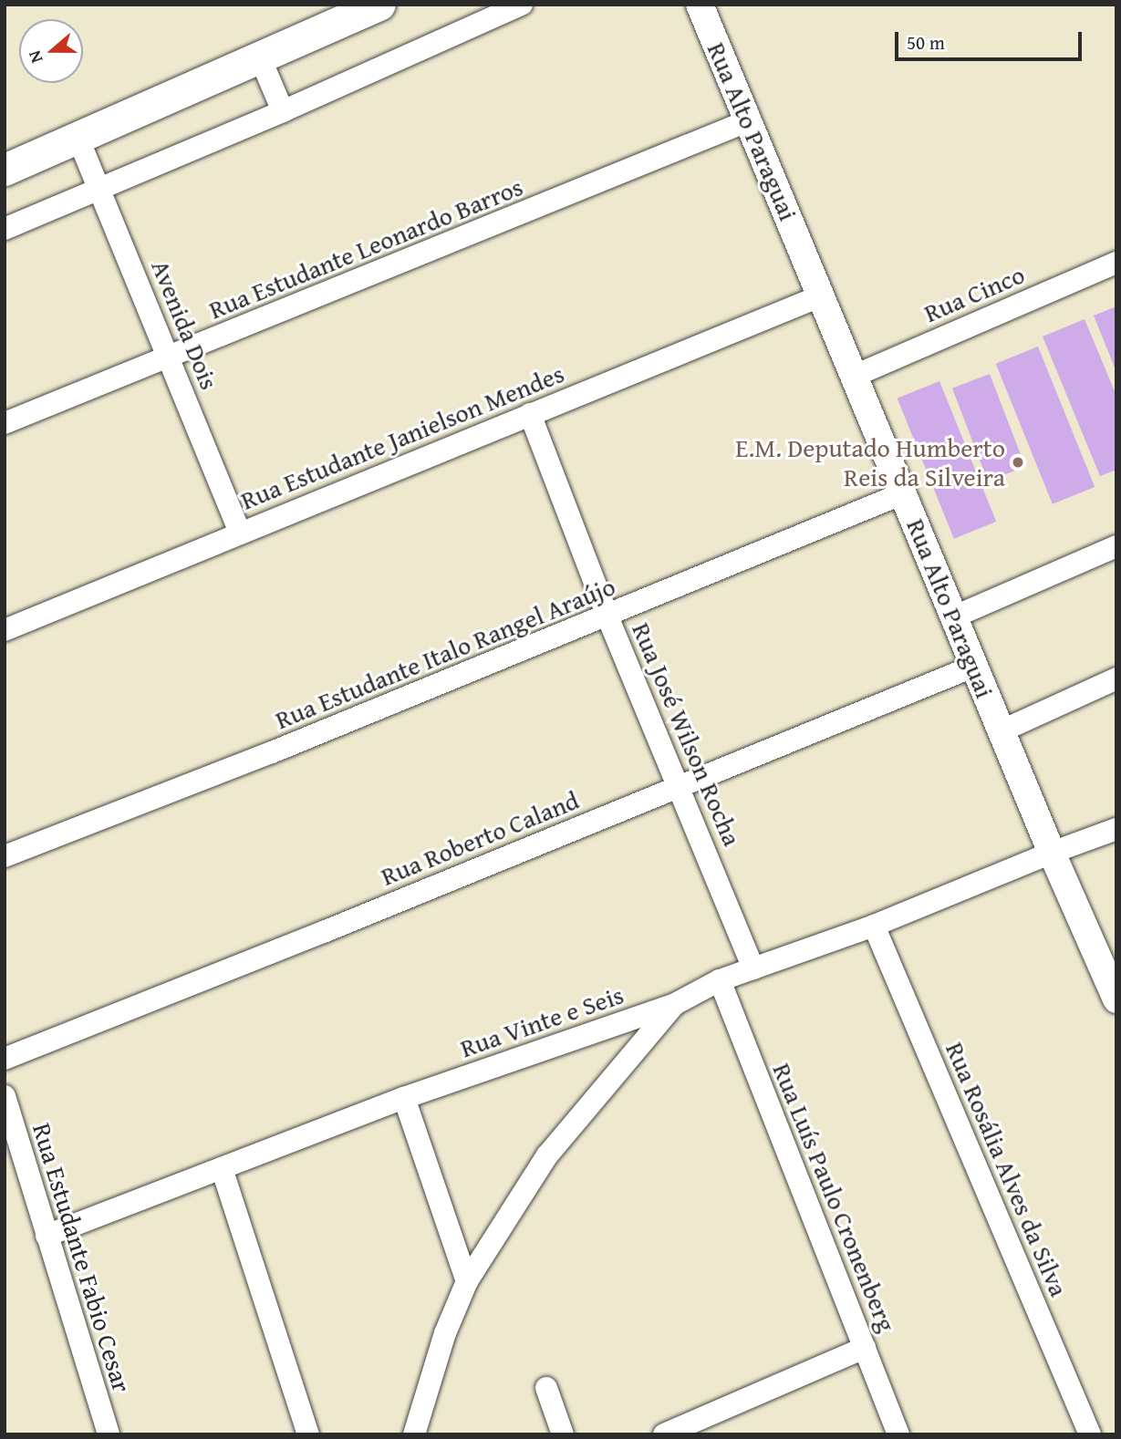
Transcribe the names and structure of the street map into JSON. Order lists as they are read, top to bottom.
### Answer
{
  "streets": {
    "street": [
      "Rua Alto Paraguai",
      "Rua Estudante Leonardo Barros",
      "Rua Cinco",
      "Avenida Dois",
      "Rua Estudante Janielson Mendes",
      "Rua Estudante Italo Rangel Araújo",
      "Rua José Wilson Rocha",
      "Rua Roberto Caland",
      "Rua Vinte e Seis",
      "Rua Rosália Alves da Silva",
      "Rua Luís Paulo Cronenberg",
      "Rua Estudante Fabio Cesar"
    ]
  },
  "crossings": [
    ["Rua Alto Paraguai", "Rua Estudante Leonardo Barros"],
    ["Rua Alto Paraguai", "Rua Cinco"],
    ["Rua Alto Paraguai", "Rua Estudante Janielson Mendes"],
    ["Rua Alto Paraguai", "Rua Estudante Italo Rangel Araújo"],
    ["Rua Alto Paraguai", "Rua Roberto Caland"],
    ["Rua Alto Paraguai", "Rua Vinte e Seis"],
    ["Rua Estudante Leonardo Barros", "Avenida Dois"],
    ["Avenida Dois", "Rua Estudante Janielson Mendes"],
    ["Rua Estudante Janielson Mendes", "Rua José Wilson Rocha"],
    ["Rua Estudante Italo Rangel Araújo", "Rua José Wilson Rocha"],
    ["Rua José Wilson Rocha", "Rua Roberto Caland"],
    ["Rua José Wilson Rocha", "Rua Vinte e Seis"],
    ["Rua Vinte e Seis", "Rua Rosália Alves da Silva"],
    ["Rua Vinte e Seis", "Rua Luís Paulo Cronenberg"],
    ["Rua Vinte e Seis", "Rua Estudante Fabio Cesar"]
  ],
  "places": ["E.M. Deputado Humberto Reis da Silveira"],
  "scale_bar": "50 m",
  "north": "left"
}
